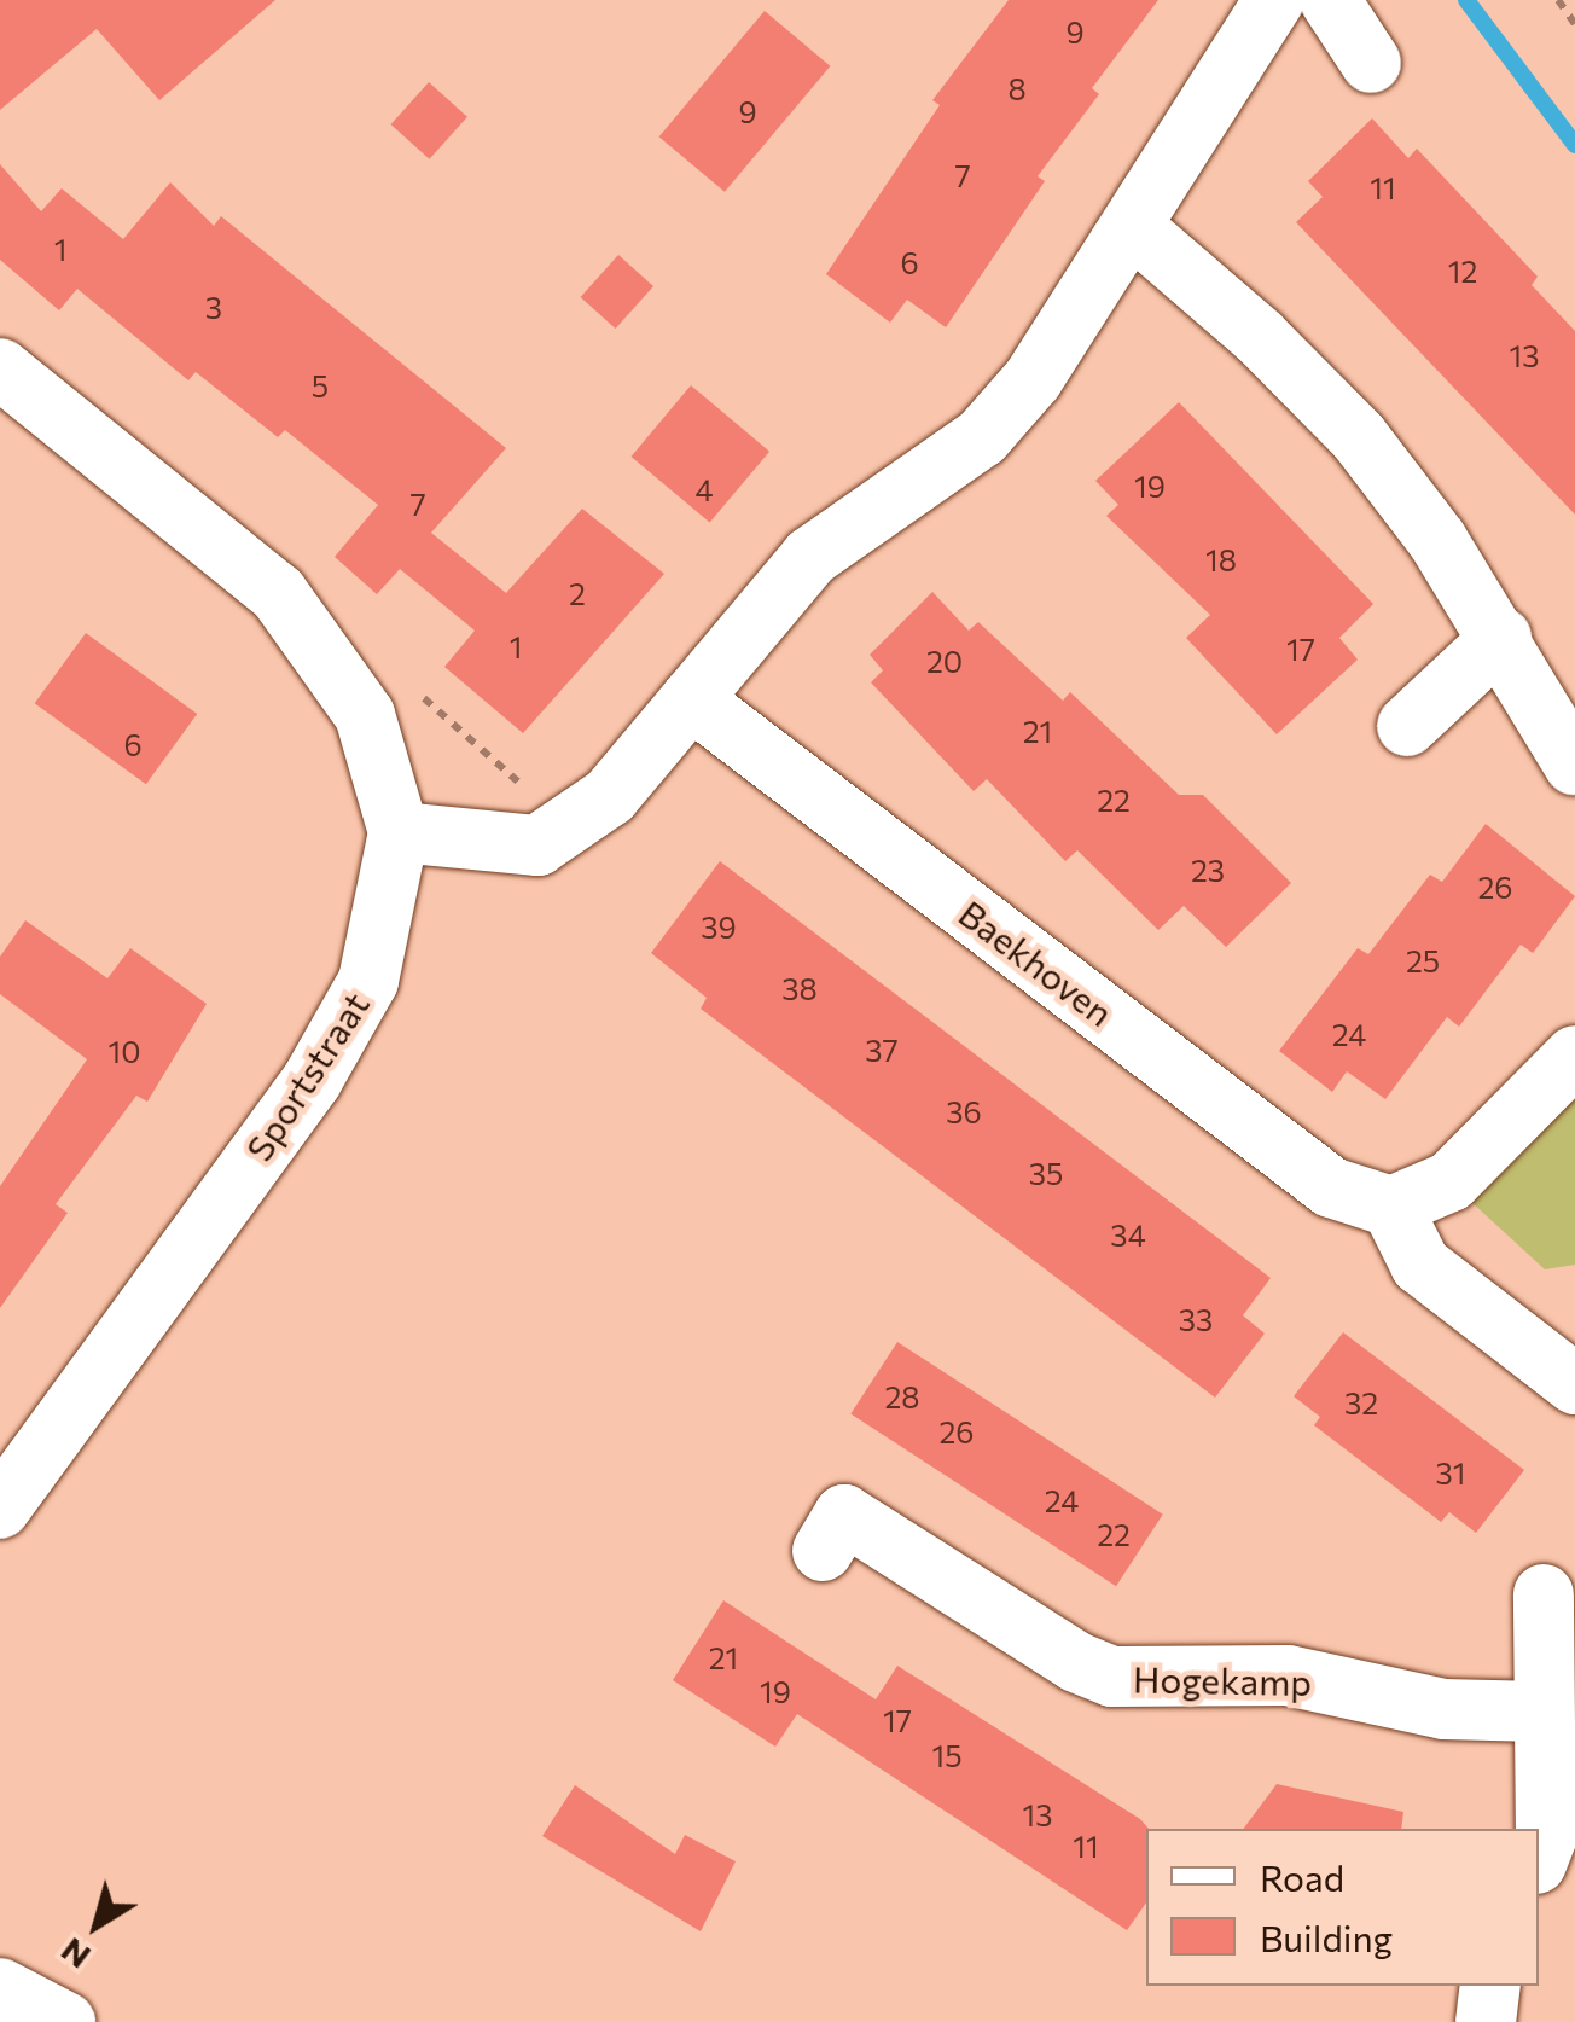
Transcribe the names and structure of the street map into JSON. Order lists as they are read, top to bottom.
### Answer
{
  "streets": {
    "street": ["Baekhoven", "Sportstraat", "Hogekamp"]
  },
  "house_numbers": [
    "9",
    "8",
    "9",
    "7",
    "11",
    "1",
    "6",
    "12",
    "3",
    "13",
    "5",
    "19",
    "4",
    "7",
    "18",
    "2",
    "1",
    "17",
    "20",
    "21",
    "6",
    "22",
    "23",
    "26",
    "39",
    "25",
    "38",
    "24",
    "37",
    "10",
    "36",
    "35",
    "34",
    "33",
    "28",
    "32",
    "26",
    "31",
    "24",
    "22",
    "21",
    "19",
    "17",
    "15",
    "13",
    "11"
  ],
  "legend": ["Road", "Building"],
  "north": "bottom left"
}
